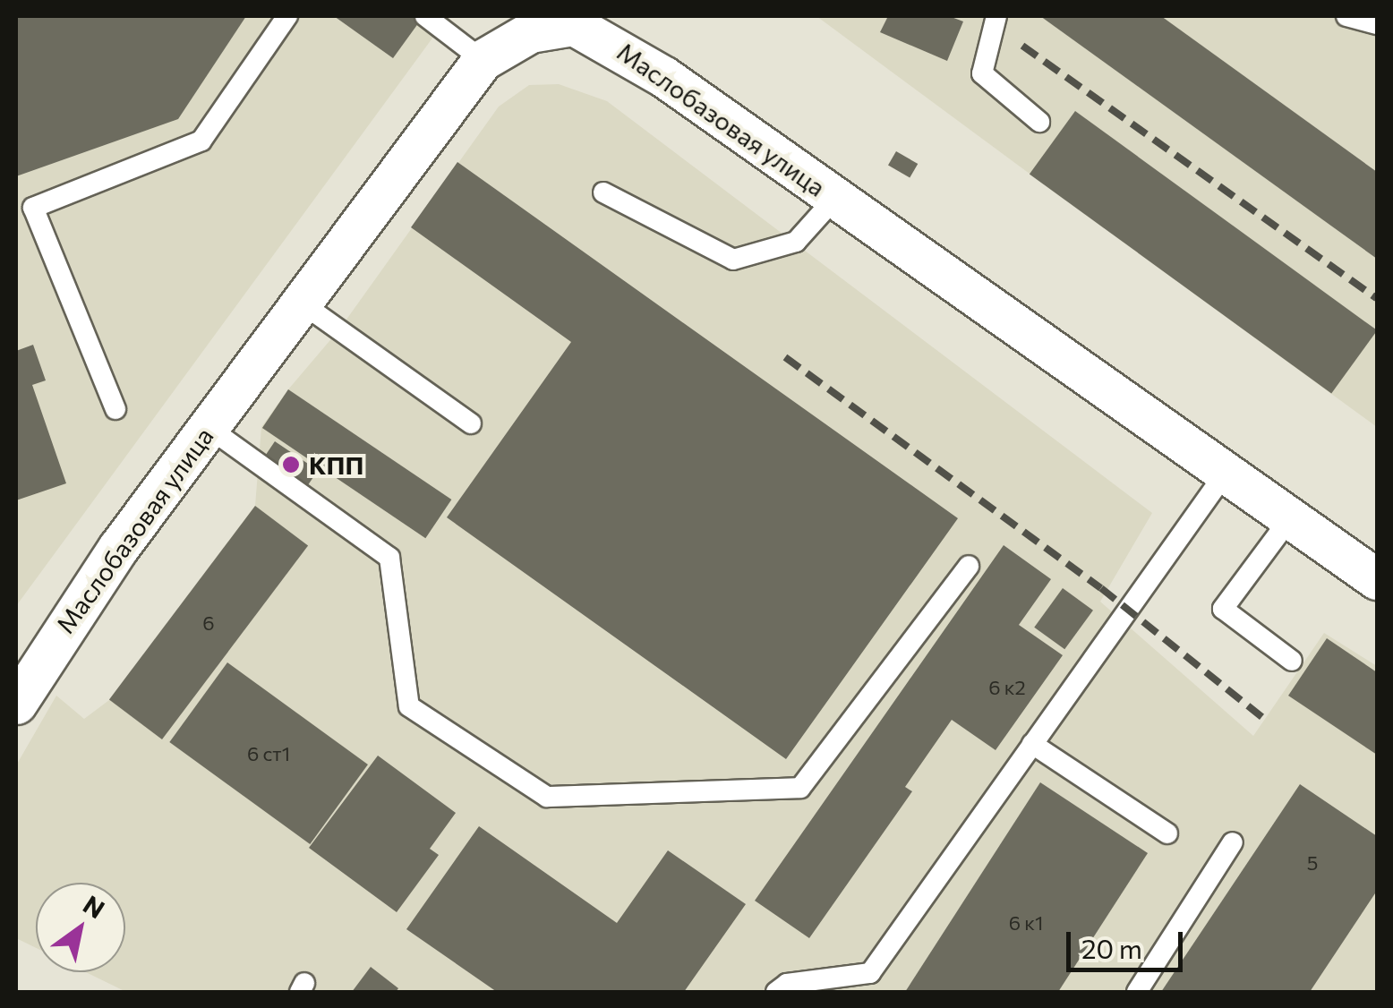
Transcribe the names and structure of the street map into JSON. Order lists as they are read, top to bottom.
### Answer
{
  "streets": {
    "street": ["Маслобазовая улица"]
  },
  "places": ["КПП"],
  "house_numbers": [
    "6",
    "6 к2",
    "6 ст1",
    "5",
    "6 к1"
  ],
  "scale_bar": "20 m",
  "north": "top right"
}
